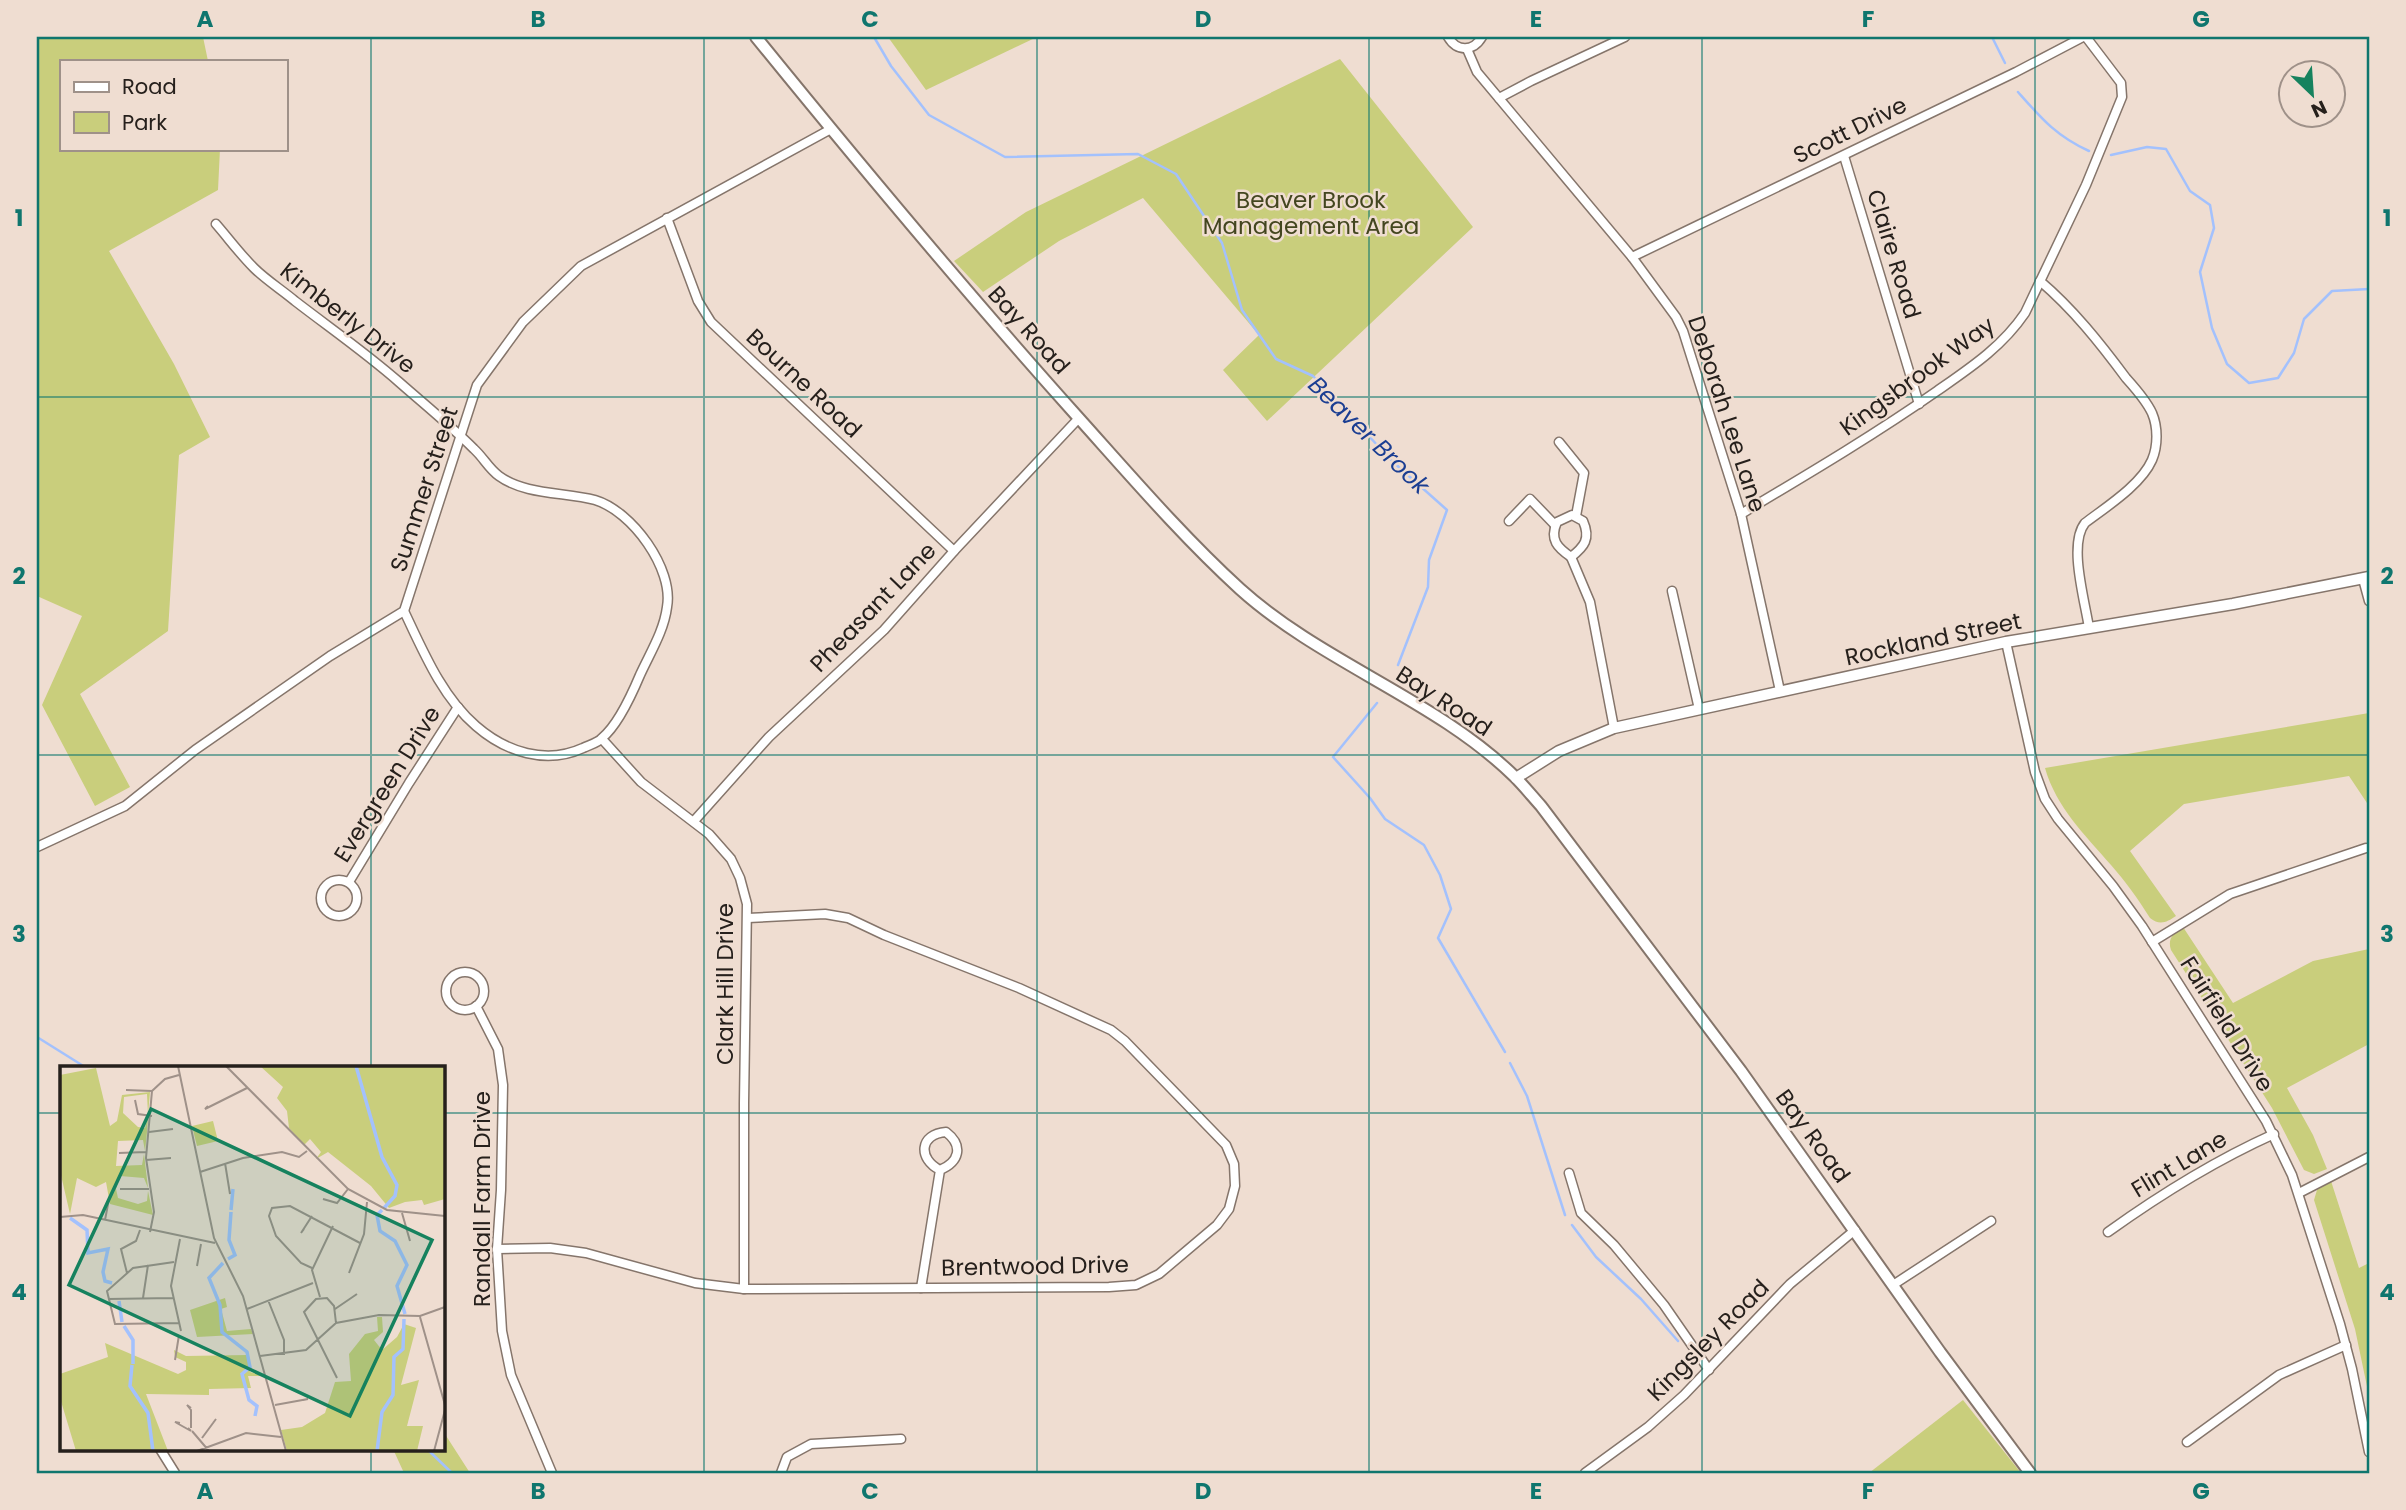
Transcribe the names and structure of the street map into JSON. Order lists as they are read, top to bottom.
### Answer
{
  "streets": {
    "main road": ["Bay Road"],
    "street": [
      "Scott Drive",
      "Claire Road",
      "Kimberly Drive",
      "Kingsbrook Way",
      "Bourne Road",
      "Deborah Lee Lane",
      "Summer Street",
      "Pheasant Lane",
      "Rockland Street",
      "Evergreen Drive",
      "Clark Hill Drive",
      "Fairfield Drive",
      "Flint Lane",
      "Randall Farm Drive",
      "Brentwood Drive",
      "Kingsley Road"
    ]
  },
  "crossings": [
    ["Scott Drive", "Claire Road"],
    ["Scott Drive", "Kingsbrook Way"],
    ["Scott Drive", "Deborah Lee Lane"],
    ["Claire Road", "Kingsbrook Way"],
    ["Kimberly Drive", "Summer Street"],
    ["Kimberly Drive", "Clark Hill Drive"],
    ["Bay Road", "Summer Street"],
    ["Bay Road", "Pheasant Lane"],
    ["Bay Road", "Rockland Street"],
    ["Bay Road", "Kingsley Road"],
    ["Kingsbrook Way", "Deborah Lee Lane"],
    ["Bourne Road", "Summer Street"],
    ["Bourne Road", "Pheasant Lane"],
    ["Deborah Lee Lane", "Rockland Street"],
    ["Pheasant Lane", "Clark Hill Drive"],
    ["Rockland Street", "Fairfield Drive"],
    ["Clark Hill Drive", "Brentwood Drive"],
    ["Fairfield Drive", "Flint Lane"],
    ["Randall Farm Drive", "Brentwood Drive"]
  ],
  "water": ["Beaver Brook"],
  "parks": ["Beaver Brook Management Area"],
  "legend": ["Road", "Park"],
  "north": "bottom right",
  "grid": {
    "columns": [
      "A",
      "B",
      "C",
      "D",
      "E",
      "F",
      "G"
    ],
    "rows": [
      "1",
      "2",
      "3",
      "4"
    ]
  }
}
